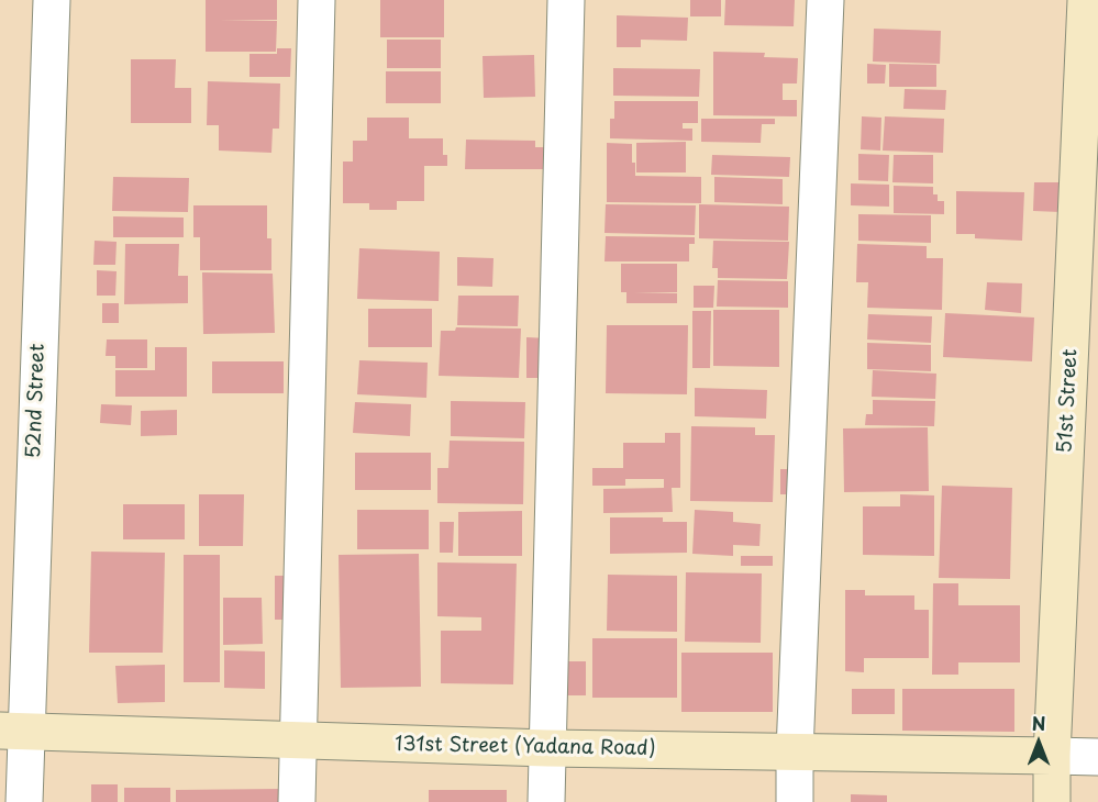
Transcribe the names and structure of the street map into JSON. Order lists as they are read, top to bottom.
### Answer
{
  "streets": {
    "street": ["52nd Street", "51st Street", "131st Street (Yadana Road)"]
  },
  "crossings": [
    ["52nd Street", "131st Street (Yadana Road)"],
    ["51st Street", "131st Street (Yadana Road)"]
  ],
  "north": "top"
}
